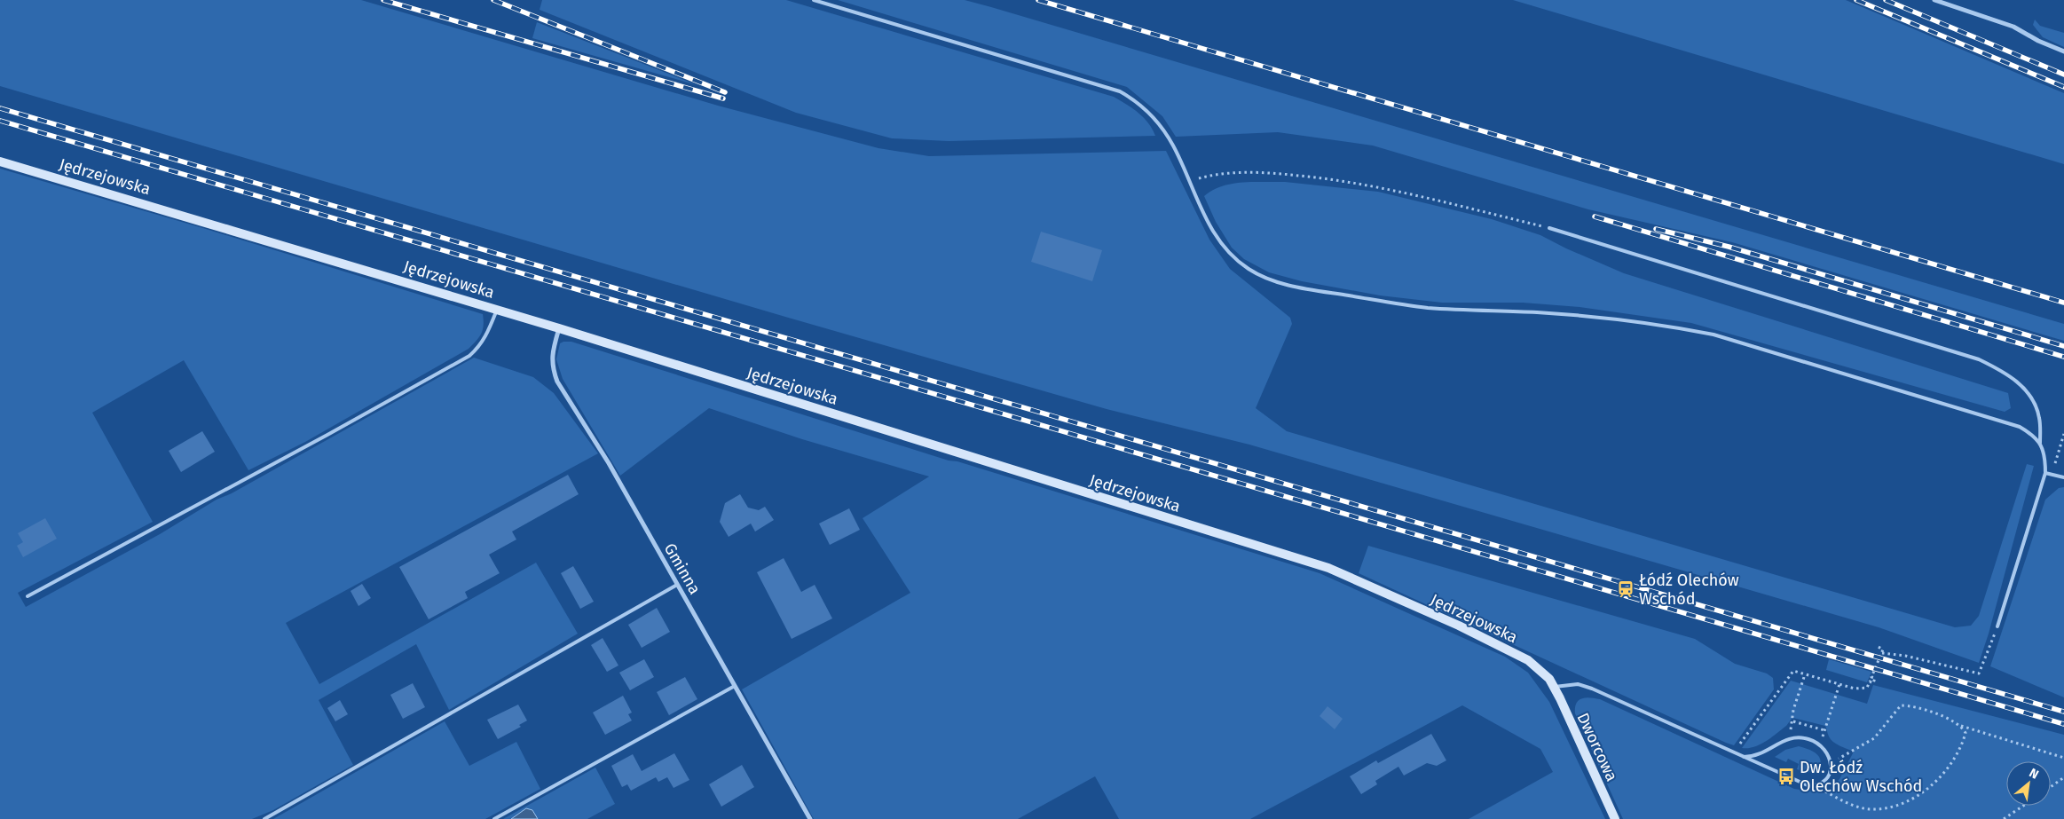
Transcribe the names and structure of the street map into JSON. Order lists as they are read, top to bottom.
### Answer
{
  "streets": {
    "street": ["Jędrzejowska", "Gminna", "Dworcowa"]
  },
  "crossings": [
    ["Jędrzejowska", "Gminna"],
    ["Jędrzejowska", "Dworcowa"]
  ],
  "places": {
    "station": ["Łódź Olechów Wschód"],
    "bus stop": ["Dw. Łódź Olechów Wschód"]
  },
  "north": "top right"
}
